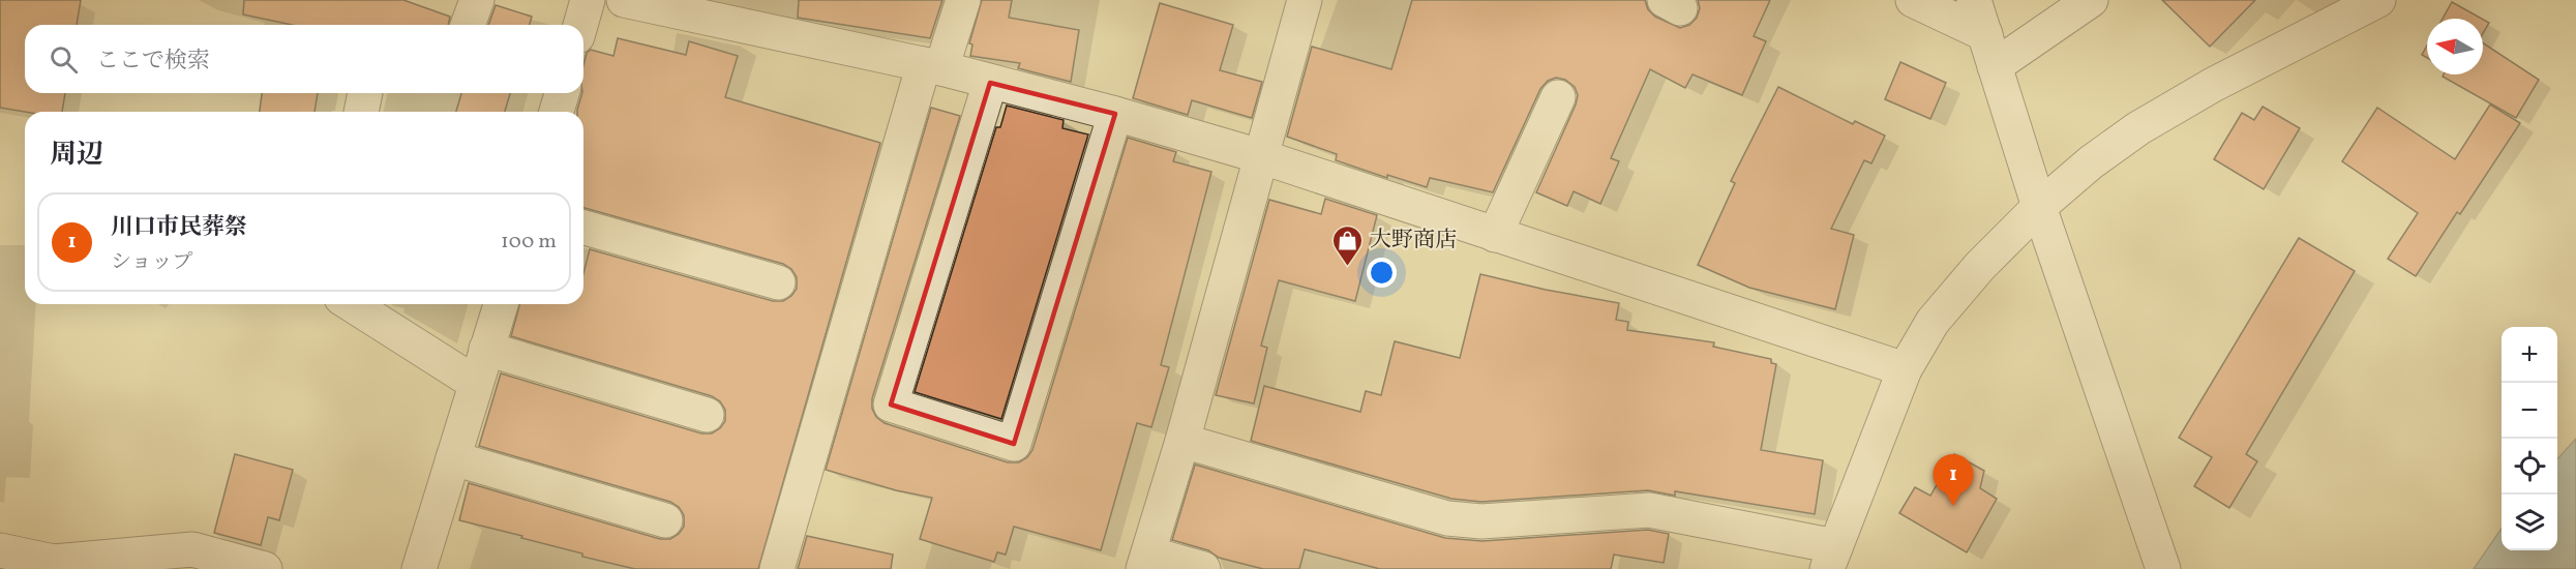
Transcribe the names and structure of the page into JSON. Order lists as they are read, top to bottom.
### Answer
{
  "places": {
    "shop": ["大野商店"]
  },
  "north": "left",
  "page": {
    "search": "ここで検索",
    "heading": "周辺",
    "list": [
      {
        "mark": "1",
        "name": "川口市民葬祭",
        "note": "ショップ",
        "value": "100 m"
      }
    ],
    "map_buttons": ["+", "−"],
    "pins": "1"
  }
}
